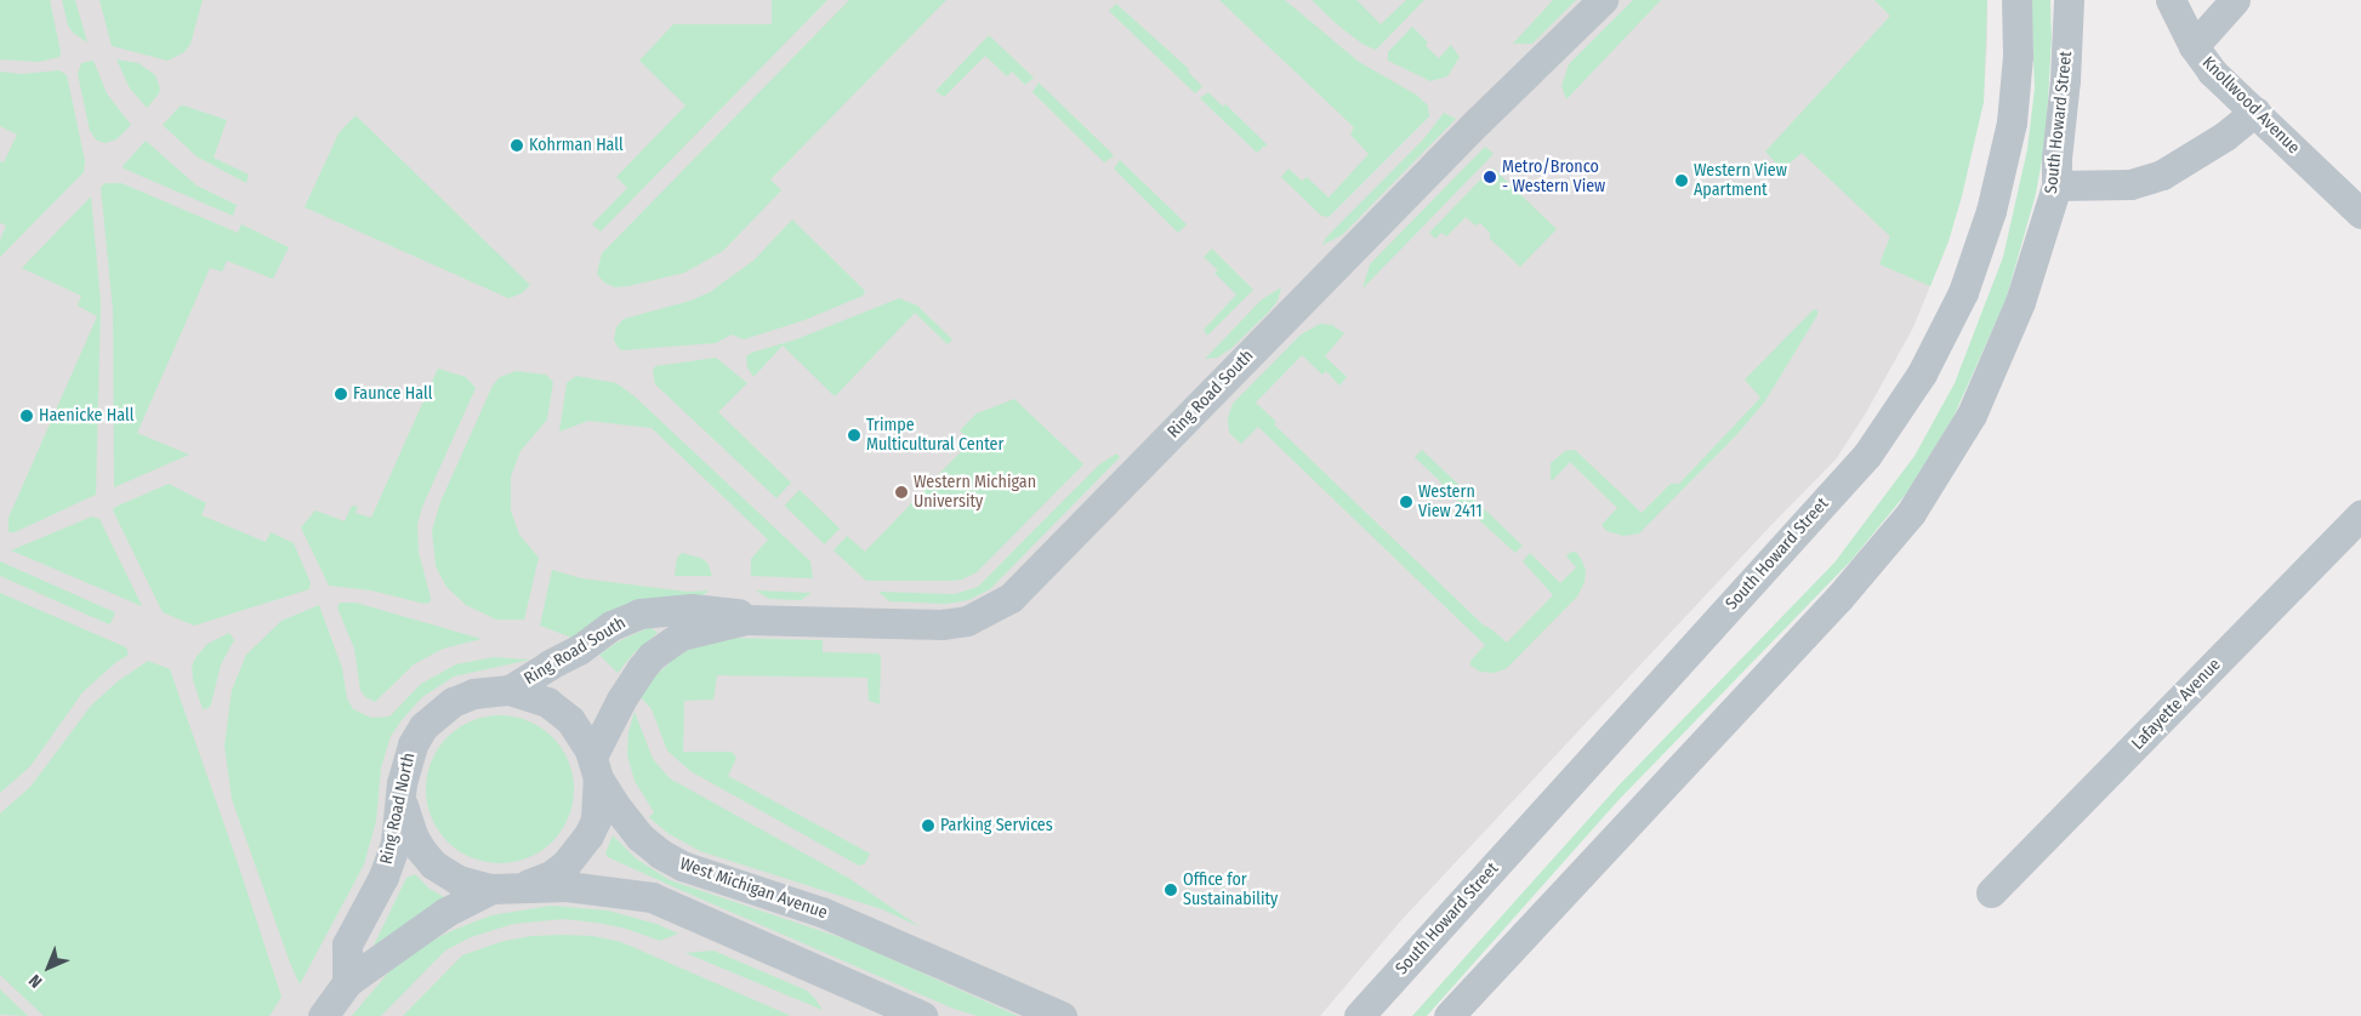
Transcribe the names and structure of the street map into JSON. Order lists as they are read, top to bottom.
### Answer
{
  "streets": {
    "street": [
      "Knollwood Avenue",
      "South Howard Street",
      "Ring Road South",
      "Lafayette Avenue",
      "Ring Road North",
      "West Michigan Avenue"
    ]
  },
  "crossings": [
    ["Ring Road South", "Ring Road North"],
    ["Ring Road South", "West Michigan Avenue"],
    ["Ring Road North", "West Michigan Avenue"]
  ],
  "places": [
    "Kohrman Hall",
    "Metro/Bronco - Western View",
    "Western View Apartment",
    "Faunce Hall",
    "Haenicke Hall",
    "Trimpe Multicultural Center",
    "Western Michigan University",
    "Western View 2411",
    "Parking Services",
    "Office for Sustainability"
  ],
  "north": "bottom left"
}
